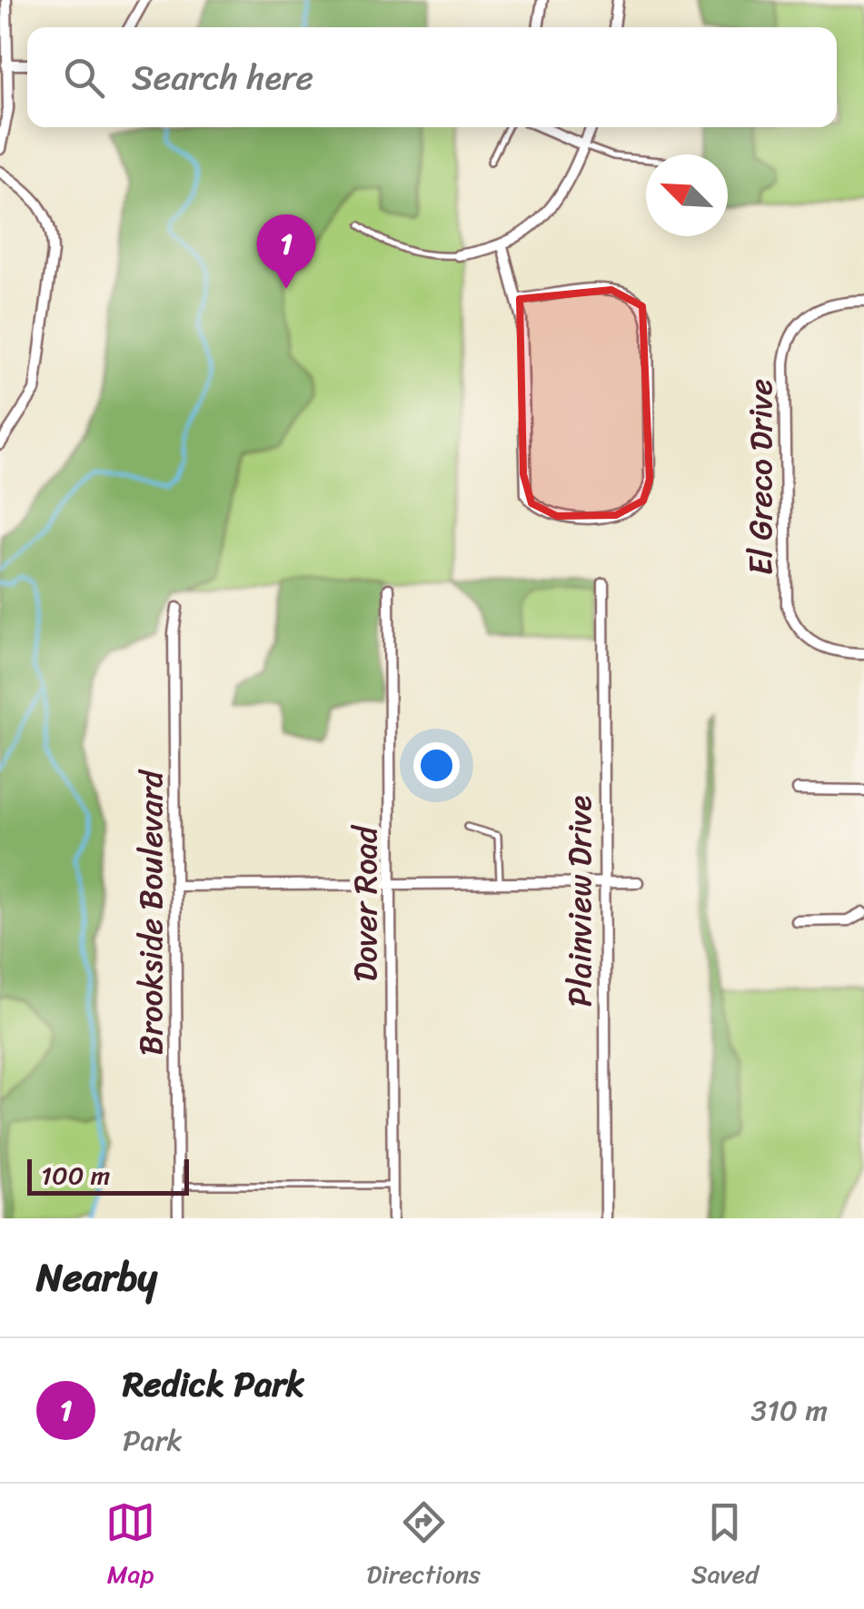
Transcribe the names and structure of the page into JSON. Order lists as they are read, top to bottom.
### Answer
{
  "streets": {
    "street": [
      "El Greco Drive",
      "Plainview Drive",
      "Dover Road",
      "Brookside Boulevard"
    ]
  },
  "scale_bar": "100 m",
  "north": "top left",
  "page": {
    "search": "Search here",
    "pins": "1",
    "scale": "100 m",
    "heading": "Nearby",
    "list": [
      {
        "mark": "1",
        "name": "Redick Park",
        "note": "Park",
        "value": "310 m"
      }
    ],
    "nav": ["Map", "Directions", "Saved"]
  }
}
